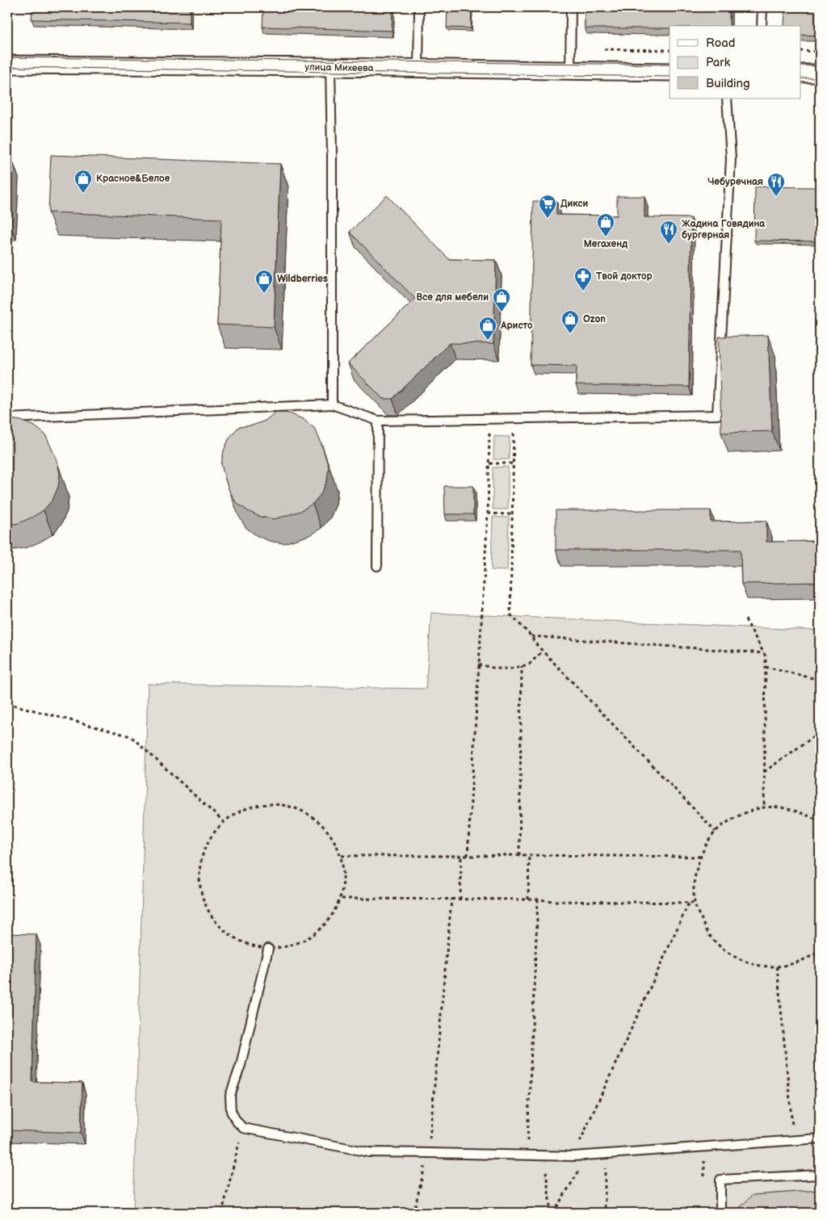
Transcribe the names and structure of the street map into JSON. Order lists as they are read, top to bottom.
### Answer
{
  "streets": {
    "street": ["улица Михеева"]
  },
  "places": {
    "shop": [
      "Красное&Белое",
      "Мегахенд",
      "Wildberries",
      "Все для мебели",
      "Ozon",
      "Аристо"
    ],
    "restaurant": ["Чебуречная", "Жадина Говядина бургерная"],
    "supermarket": ["Дикси"],
    "pharmacy": ["Твой доктор"]
  },
  "legend": ["Road", "Park", "Building"]
}
